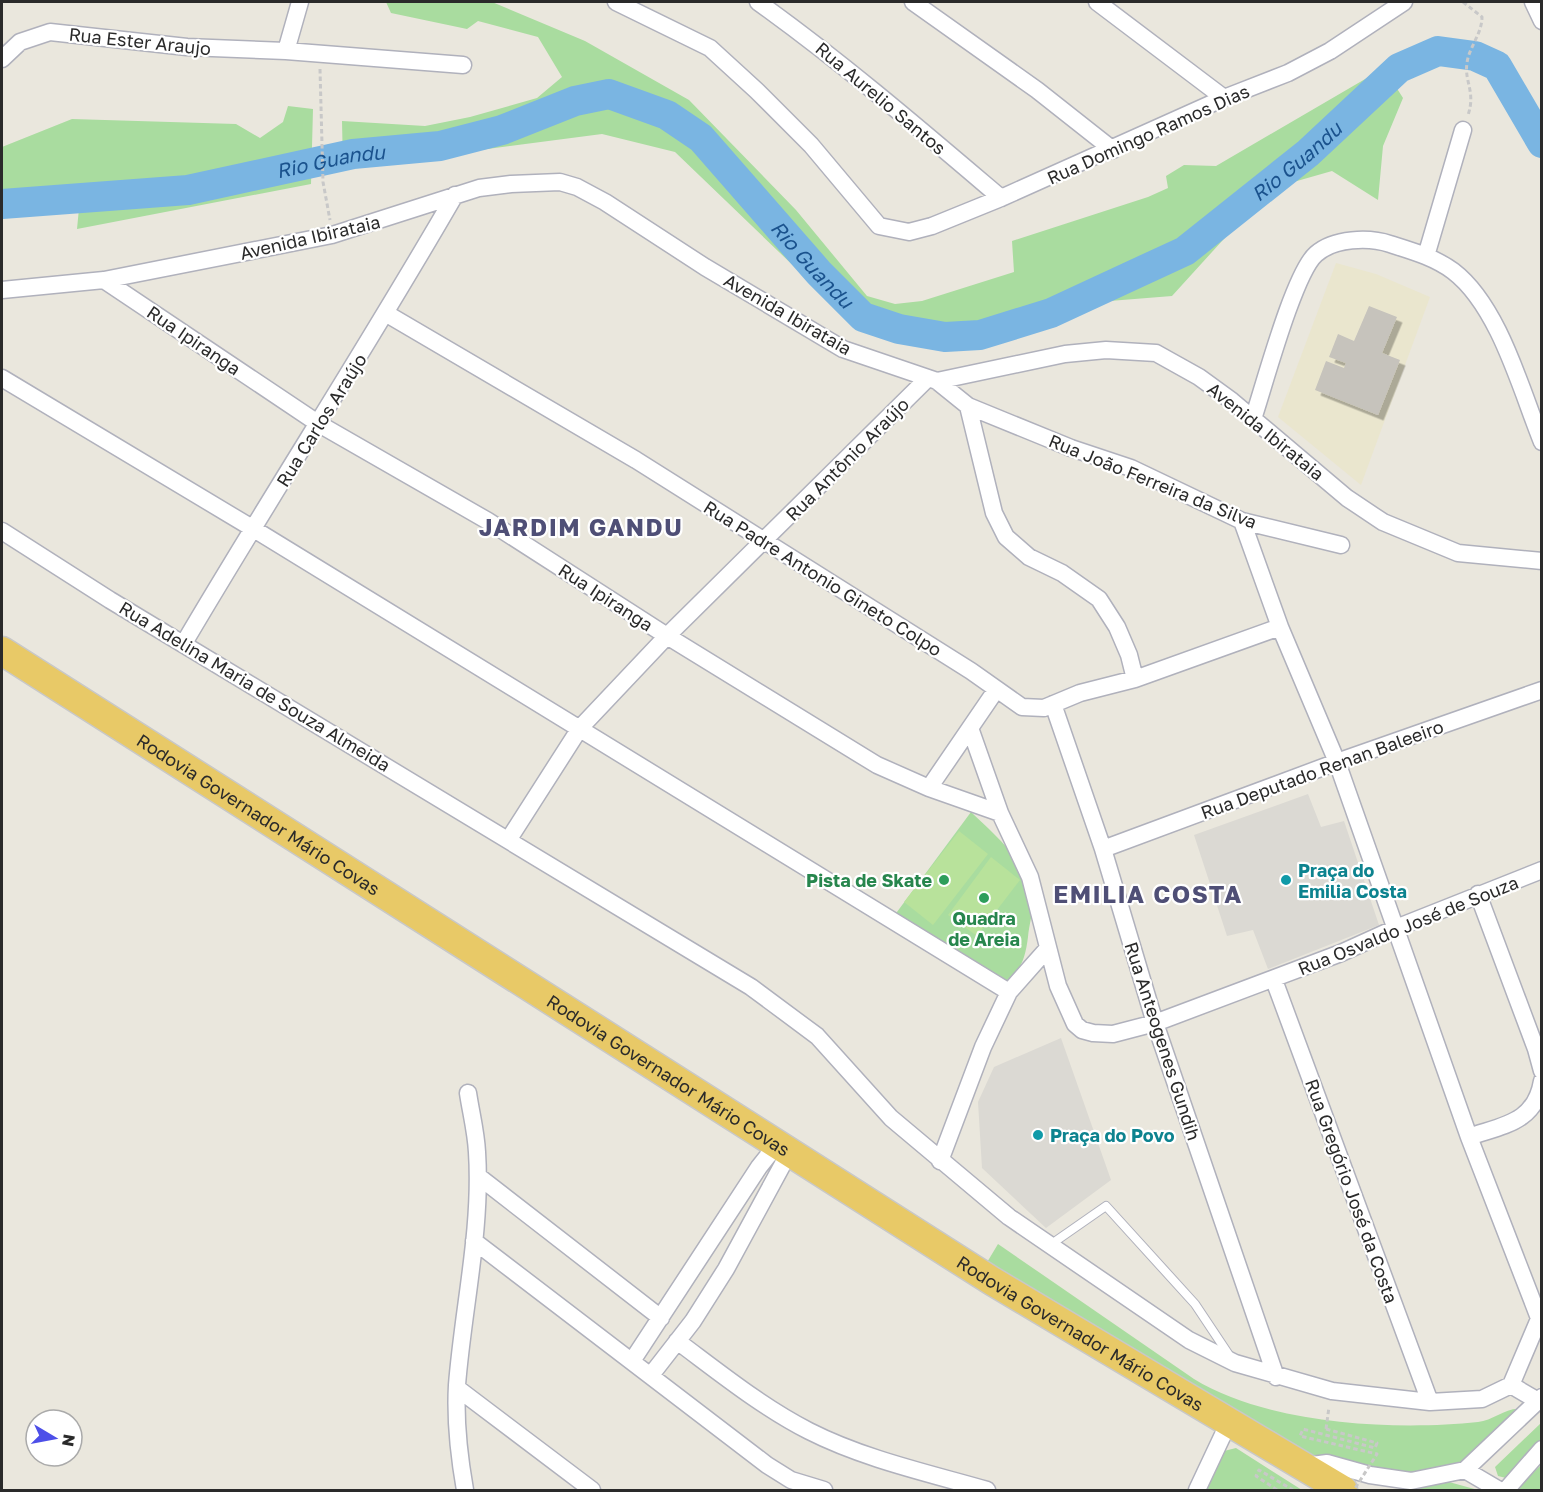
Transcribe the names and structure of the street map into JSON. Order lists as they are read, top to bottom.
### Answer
{
  "streets": {
    "highway": ["Rodovia Governador Mário Covas"],
    "street": [
      "Rua Ester Araujo",
      "Rua Aurelio Santos",
      "Rua Domingo Ramos Dias",
      "Avenida Ibirataia",
      "Rua Ipiranga",
      "Rua Carlos Araújo",
      "Rua Antônio Araújo",
      "Rua João Ferreira da Silva",
      "Rua Padre Antonio Gineto Colpo",
      "Rua Adelina Maria de Souza Almeida",
      "Rua Deputado Renan Baleeiro",
      "Rua Osvaldo José de Souza",
      "Rua Anteogenes Gundih",
      "Rua Gregório José da Costa"
    ]
  },
  "crossings": [
    ["Rua Aurelio Santos", "Rua Domingo Ramos Dias"],
    ["Avenida Ibirataia", "Rua Ipiranga"],
    ["Avenida Ibirataia", "Rua Carlos Araújo"],
    ["Avenida Ibirataia", "Rua Antônio Araújo"],
    ["Avenida Ibirataia", "Rua João Ferreira da Silva"],
    ["Rua Ipiranga", "Rua Carlos Araújo"],
    ["Rua Ipiranga", "Rua Antônio Araújo"],
    ["Rua Carlos Araújo", "Rua Padre Antonio Gineto Colpo"],
    ["Rua Carlos Araújo", "Rua Adelina Maria de Souza Almeida"],
    ["Rua Antônio Araújo", "Rua João Ferreira da Silva"],
    ["Rua Antônio Araújo", "Rua Padre Antonio Gineto Colpo"],
    ["Rua Antônio Araújo", "Rua Adelina Maria de Souza Almeida"],
    ["Rua Padre Antonio Gineto Colpo", "Rua Anteogenes Gundih"],
    ["Rua Adelina Maria de Souza Almeida", "Rua Anteogenes Gundih"],
    ["Rua Adelina Maria de Souza Almeida", "Rua Gregório José da Costa"],
    ["Rua Deputado Renan Baleeiro", "Rua Anteogenes Gundih"],
    ["Rua Osvaldo José de Souza", "Rua Anteogenes Gundih"],
    ["Rua Osvaldo José de Souza", "Rua Gregório José da Costa"]
  ],
  "districts": ["JARDIM GANDU", "EMILIA COSTA"],
  "water": ["Rio Guandu"],
  "places": [
    "Pista de Skate",
    "Praça do Emilia Costa",
    "Quadra de Areia",
    "Praça do Povo"
  ],
  "north": "right"
}
